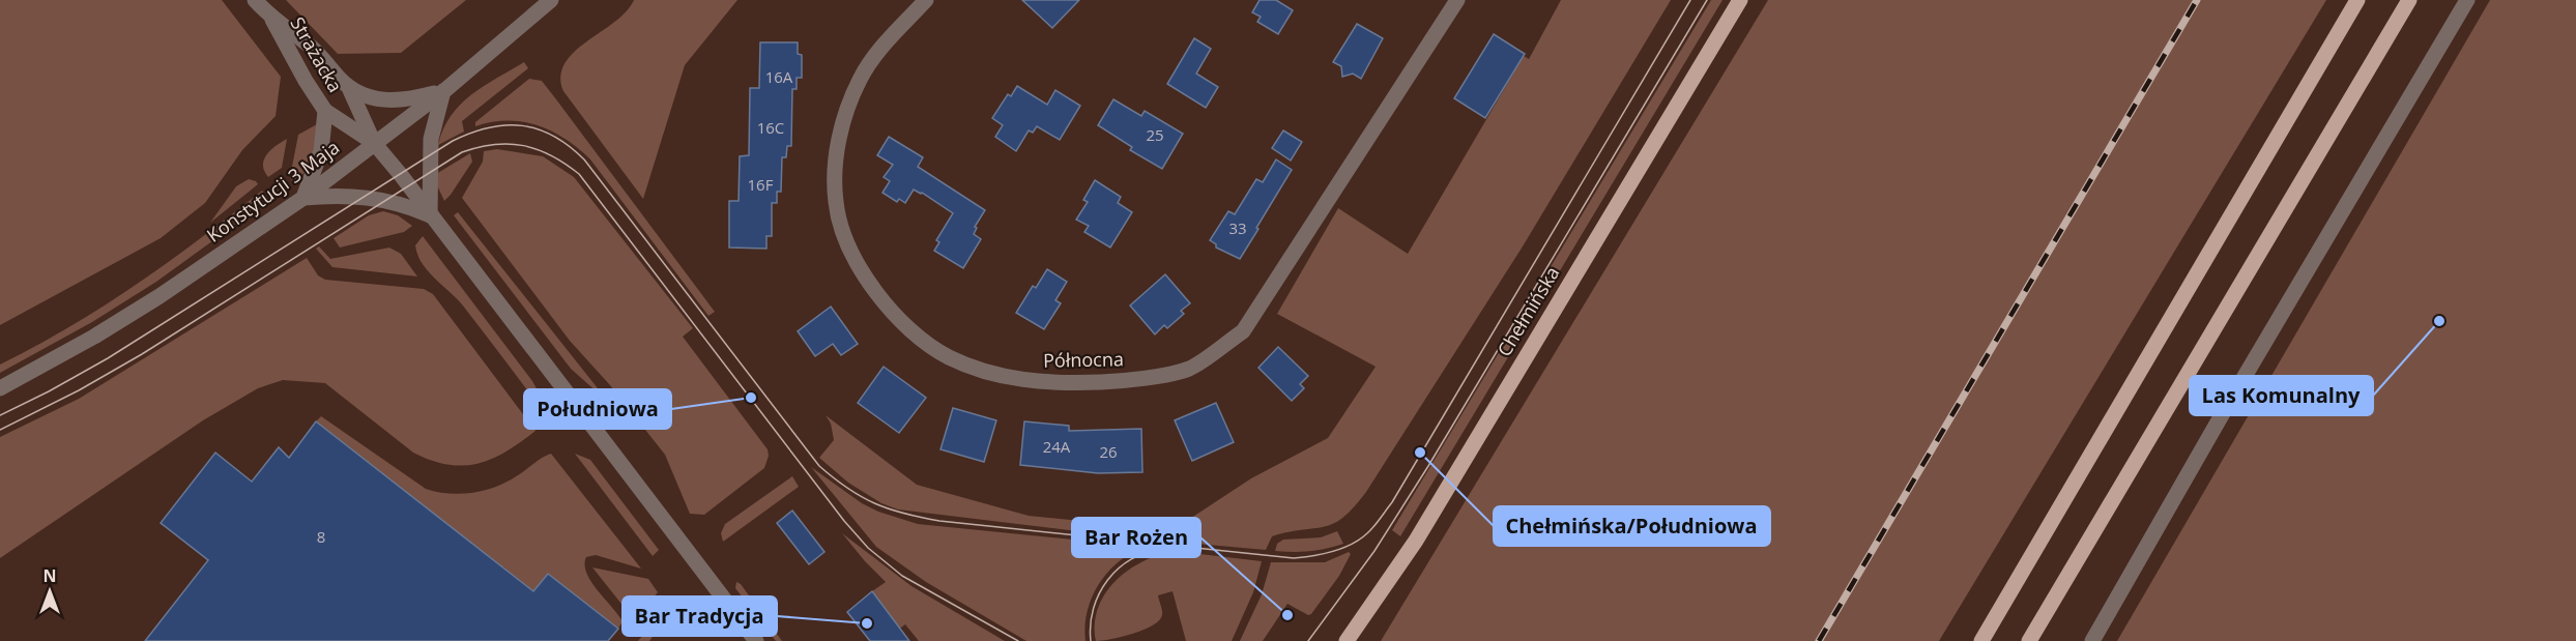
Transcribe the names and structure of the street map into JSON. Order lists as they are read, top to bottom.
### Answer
{
  "streets": {
    "main road": ["Chełmińska"],
    "street": ["Strażacka", "Konstytucji 3 Maja", "Północna"]
  },
  "crossings": [
    ["Strażacka", "Konstytucji 3 Maja"]
  ],
  "places": [
    "Las Komunalny",
    "Południowa",
    "Chełmińska/Południowa",
    "Bar Rożen",
    "Bar Tradycja"
  ],
  "house_numbers": [
    "16A",
    "16C",
    "25",
    "16F",
    "33",
    "24A",
    "26",
    "8"
  ],
  "north": "top"
}
